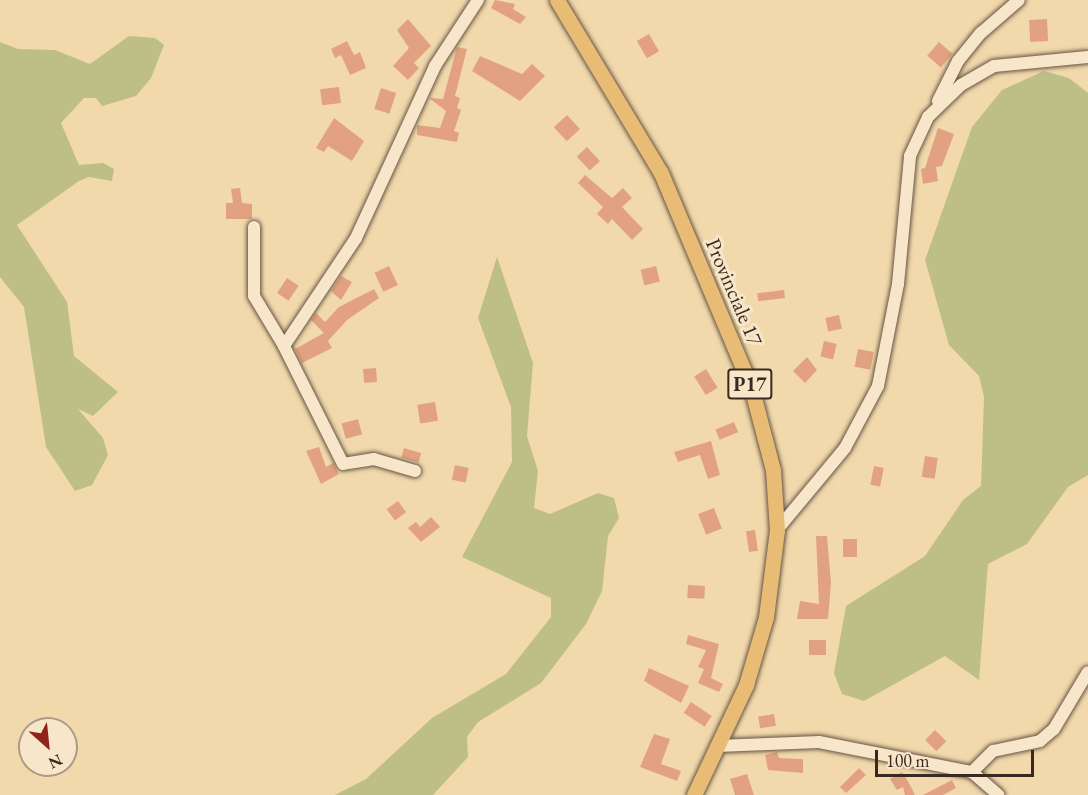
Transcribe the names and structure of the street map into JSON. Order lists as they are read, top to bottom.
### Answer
{
  "streets": {
    "main road": ["Provinciale 17", "P17"]
  },
  "scale_bar": "100 m",
  "north": "bottom right"
}
